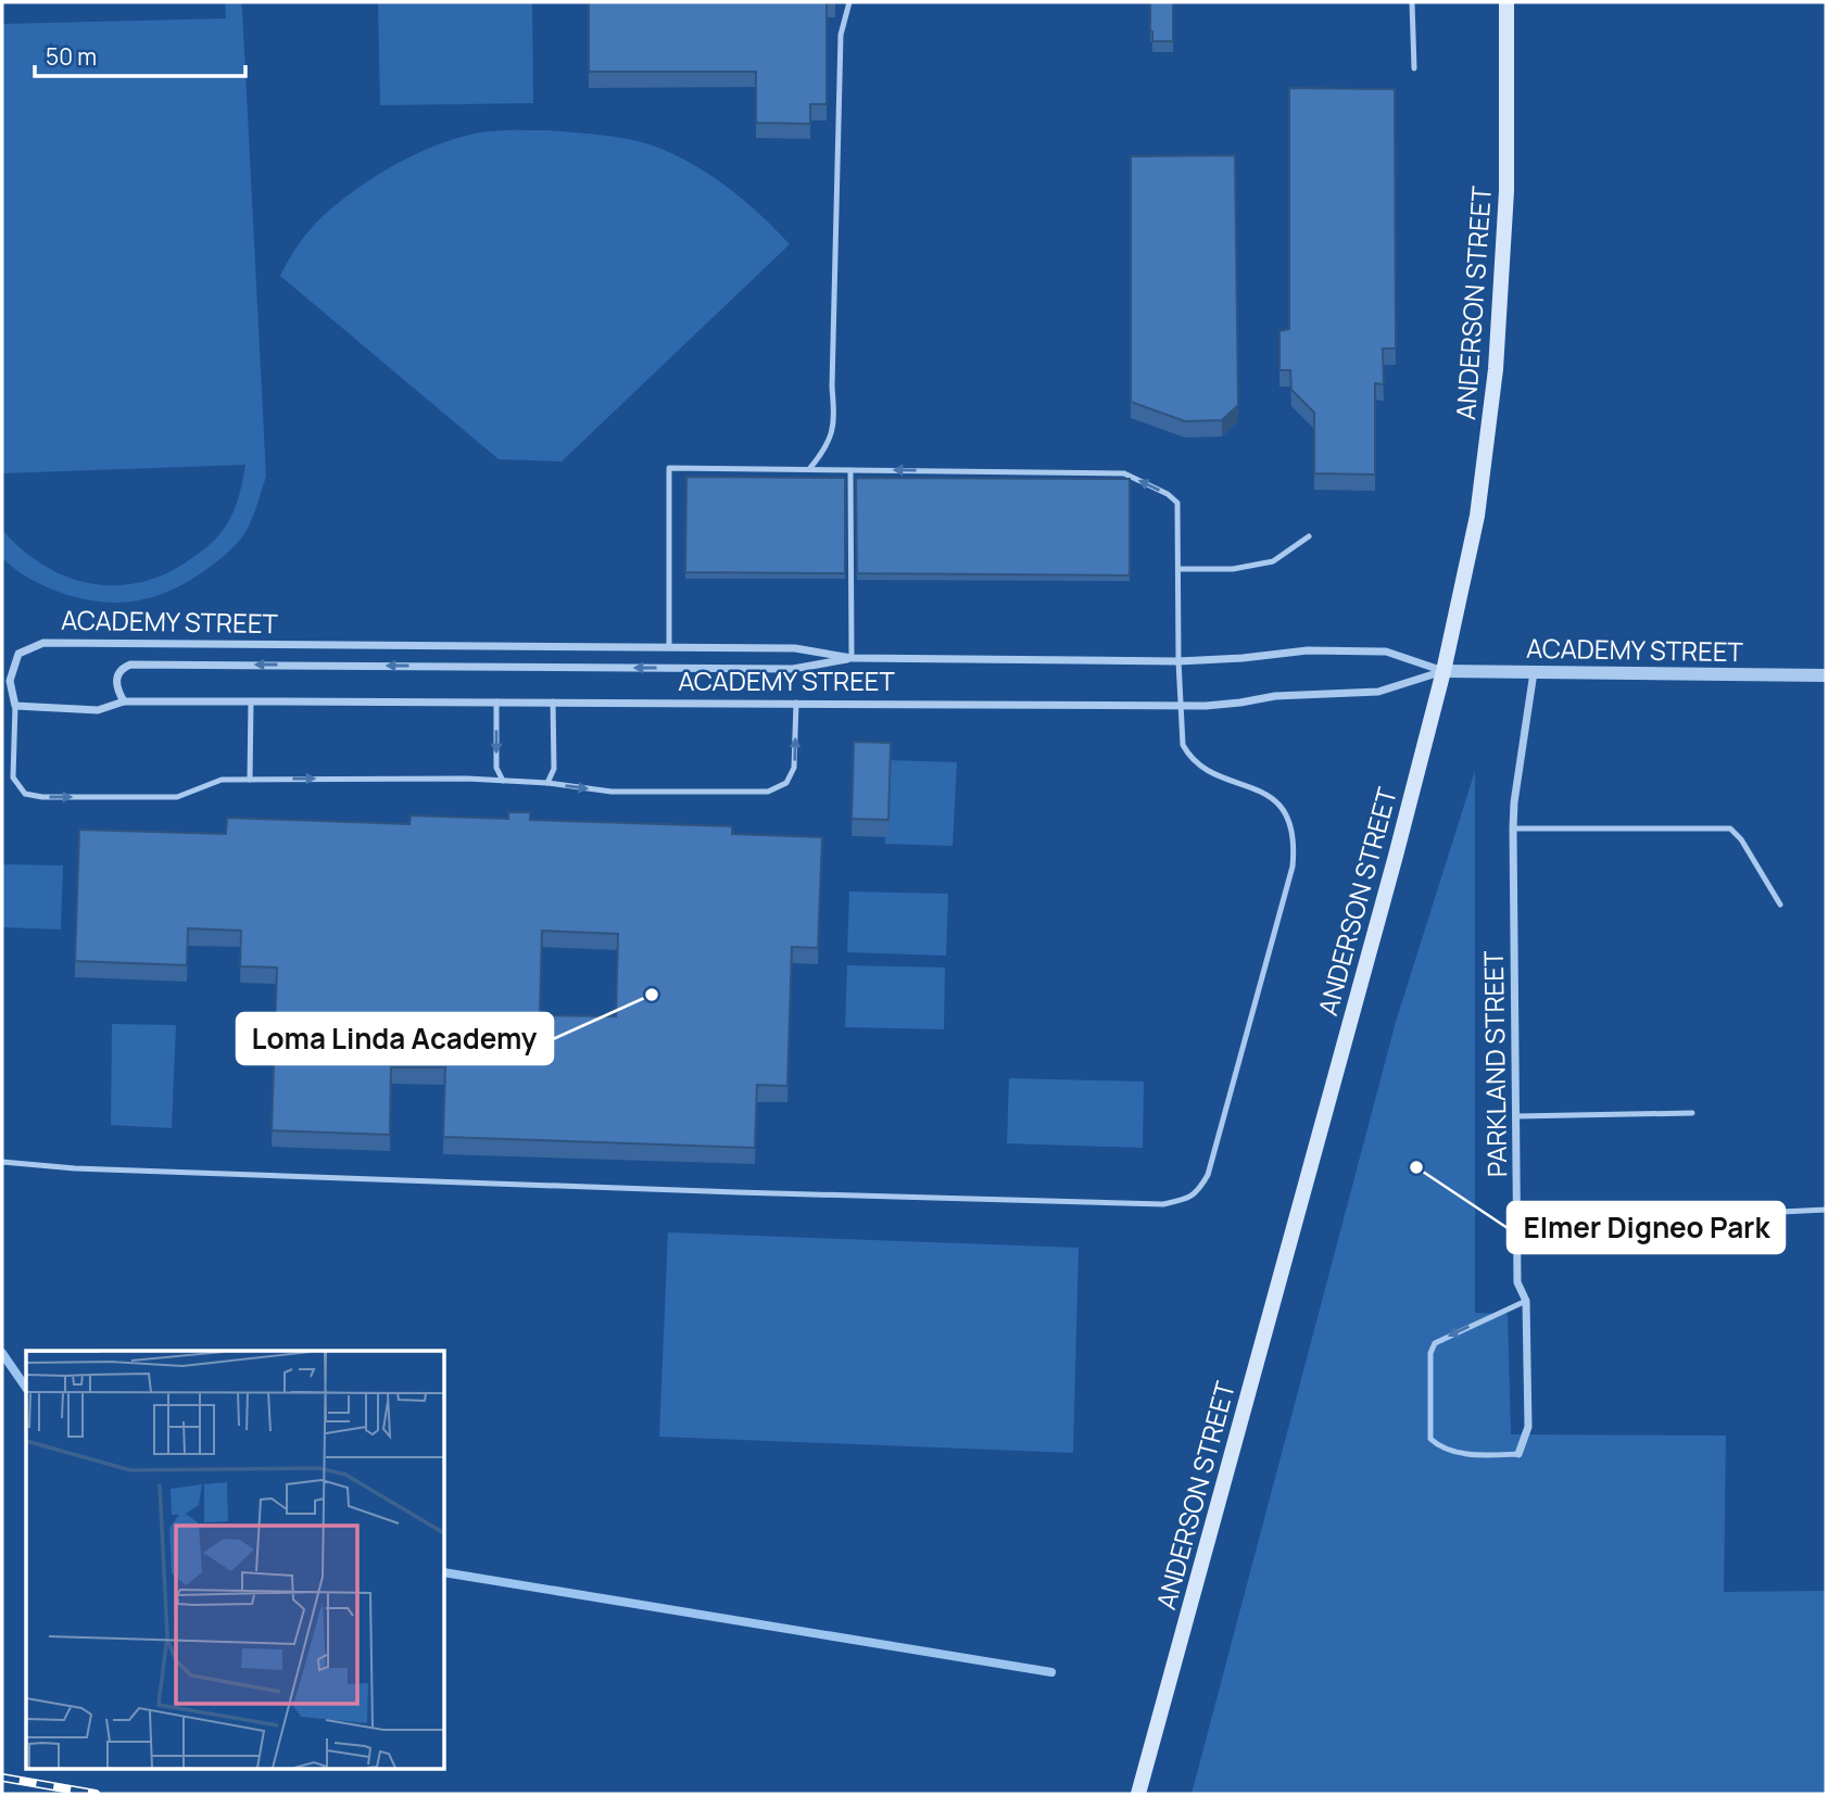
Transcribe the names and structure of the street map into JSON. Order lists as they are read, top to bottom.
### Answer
{
  "streets": {
    "main road": ["ANDERSON STREET"],
    "street": ["ACADEMY STREET", "PARKLAND STREET"]
  },
  "crossings": [
    ["ANDERSON STREET", "ACADEMY STREET"],
    ["ACADEMY STREET", "PARKLAND STREET"]
  ],
  "places": ["Loma Linda Academy", "Elmer Digneo Park"],
  "scale_bar": "50 m"
}
